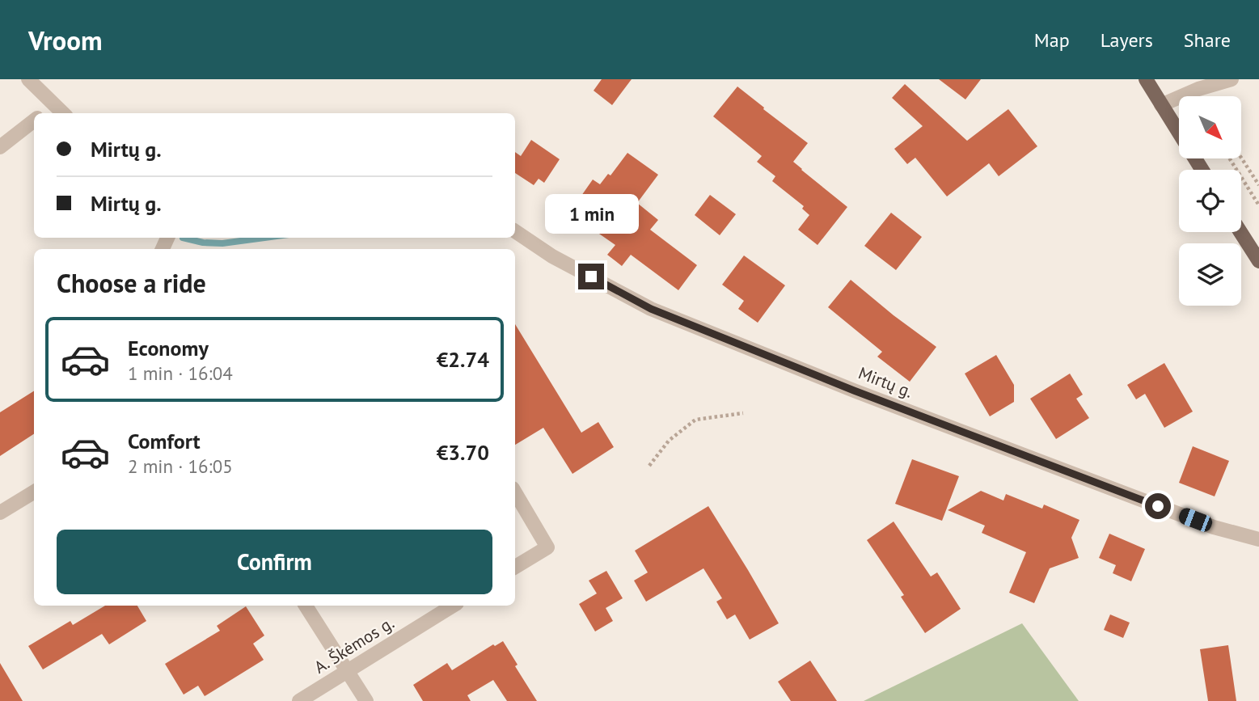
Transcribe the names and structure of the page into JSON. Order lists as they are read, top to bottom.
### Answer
{
  "streets": {
    "street": ["Mirtų g.", "A. Škėmos g."]
  },
  "north": "bottom right",
  "page": {
    "header": "Vroom",
    "nav": ["Map", "Layers", "Share"],
    "banner": ["Mirtų g.", "Mirtų g."],
    "bubble": "1 min",
    "heading": "Choose a ride",
    "list": [
      {
        "name": "Economy",
        "note": "1 min · 16:04",
        "value": "€2.74"
      },
      {
        "name": "Comfort",
        "note": "2 min · 16:05",
        "value": "€3.70"
      }
    ],
    "buttons": "Confirm"
  }
}
